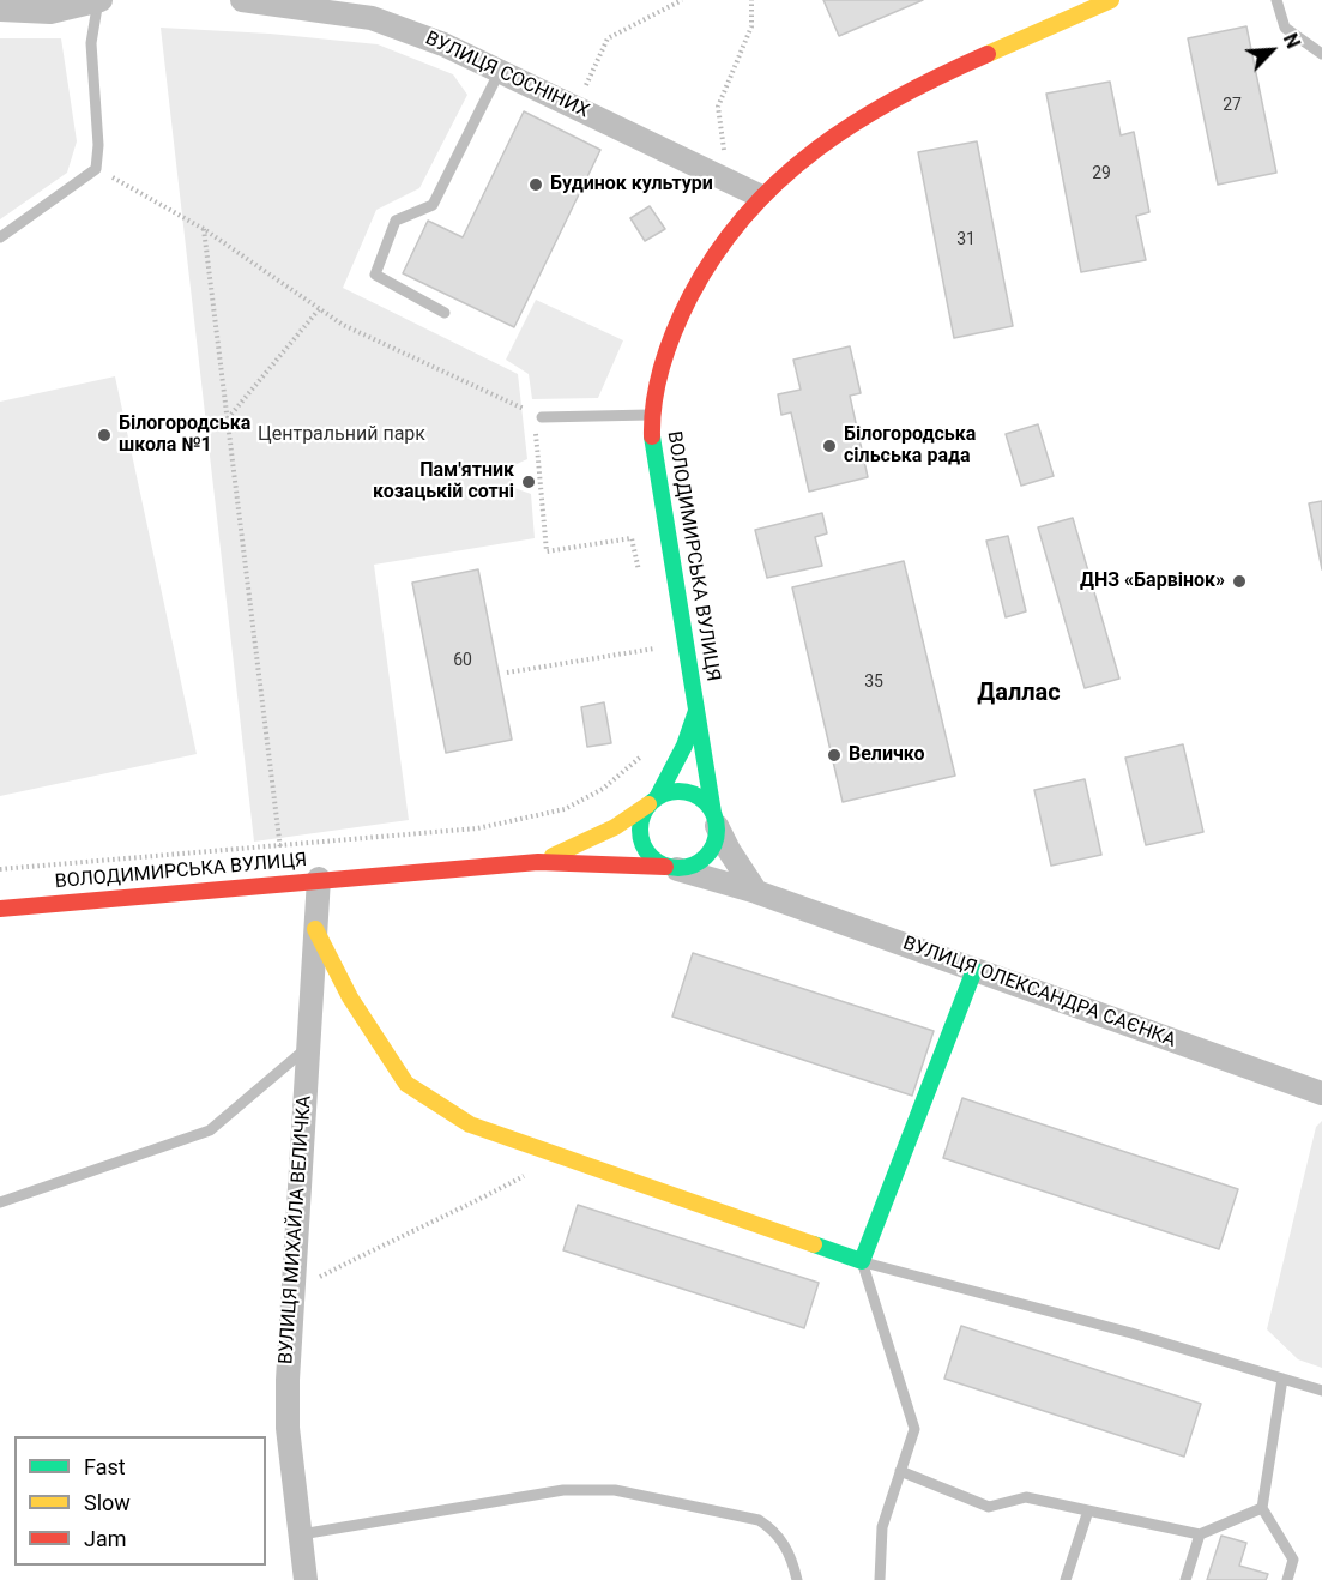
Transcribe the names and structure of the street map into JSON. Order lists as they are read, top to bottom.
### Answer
{
  "streets": {
    "main road": ["ВОЛОДИМИРСЬКА ВУЛИЦЯ"],
    "street": ["ВУЛИЦЯ СОСНІНИХ", "ВУЛИЦЯ ОЛЕКСАНДРА САЄНКА", "ВУЛИЦЯ МИХАЙЛА ВЕЛИЧКА"]
  },
  "crossings": [
    ["ВУЛИЦЯ СОСНІНИХ", "ВОЛОДИМИРСЬКА ВУЛИЦЯ"],
    ["ВОЛОДИМИРСЬКА ВУЛИЦЯ", "ВУЛИЦЯ ОЛЕКСАНДРА САЄНКА"],
    ["ВОЛОДИМИРСЬКА ВУЛИЦЯ", "ВУЛИЦЯ МИХАЙЛА ВЕЛИЧКА"]
  ],
  "districts": ["Даллас"],
  "parks": ["Центральний парк"],
  "places": [
    "Будинок культури",
    "Білогородська школа №1",
    "Білогородська сільська рада",
    "Пам'ятник козацькій сотні",
    "ДНЗ «Барвінок»",
    "Величко"
  ],
  "house_numbers": [
    "27",
    "29",
    "31",
    "60",
    "35"
  ],
  "legend": ["Fast", "Slow", "Jam"],
  "north": "top right"
}
